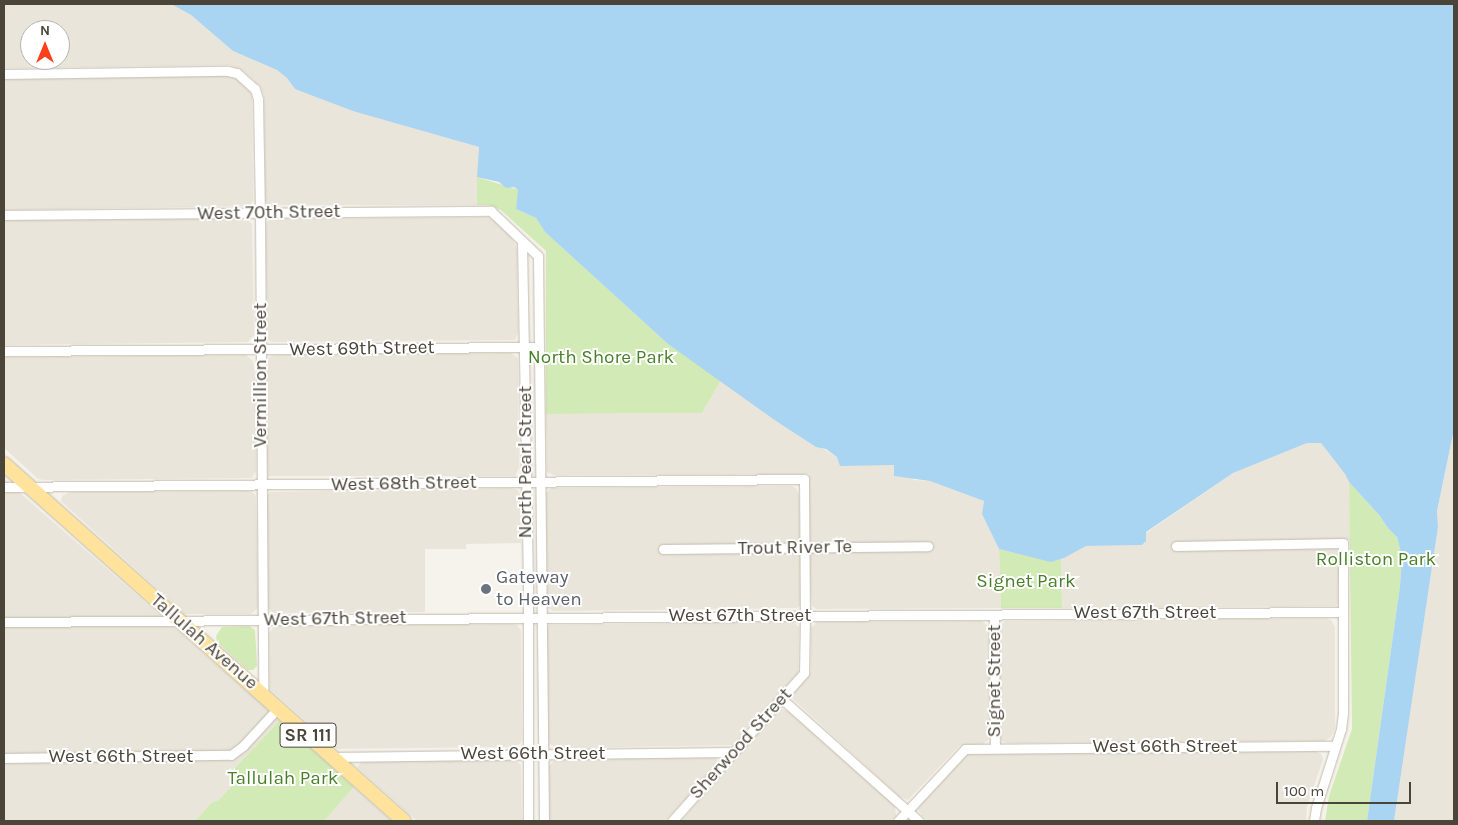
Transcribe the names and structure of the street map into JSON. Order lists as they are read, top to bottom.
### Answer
{
  "streets": {
    "main road": ["Tallulah Avenue", "SR 111"],
    "street": [
      "West 70th Street",
      "West 69th Street",
      "Vermillion Street",
      "North Pearl Street",
      "West 68th Street",
      "Trout River Te",
      "West 67th Street",
      "Signet Street",
      "Sherwood Street",
      "West 66th Street"
    ]
  },
  "crossings": [
    ["West 70th Street", "Vermillion Street"],
    ["West 70th Street", "North Pearl Street"],
    ["West 69th Street", "Vermillion Street"],
    ["West 69th Street", "North Pearl Street"],
    ["Vermillion Street", "West 68th Street"],
    ["Vermillion Street", "West 67th Street"],
    ["Vermillion Street", "Tallulah Avenue"],
    ["North Pearl Street", "West 68th Street"],
    ["North Pearl Street", "West 67th Street"],
    ["North Pearl Street", "West 66th Street"],
    ["West 68th Street", "Trout River Te"],
    ["West 68th Street", "Tallulah Avenue"],
    ["West 67th Street", "Tallulah Avenue"],
    ["West 67th Street", "Signet Street"],
    ["West 67th Street", "Sherwood Street"],
    ["Tallulah Avenue", "West 66th Street"],
    ["Signet Street", "West 66th Street"],
    ["Sherwood Street", "West 66th Street"]
  ],
  "parks": [
    "North Shore Park",
    "Rolliston Park",
    "Signet Park",
    "Tallulah Park"
  ],
  "places": ["Gateway to Heaven"],
  "scale_bar": "100 m",
  "north": "top"
}
